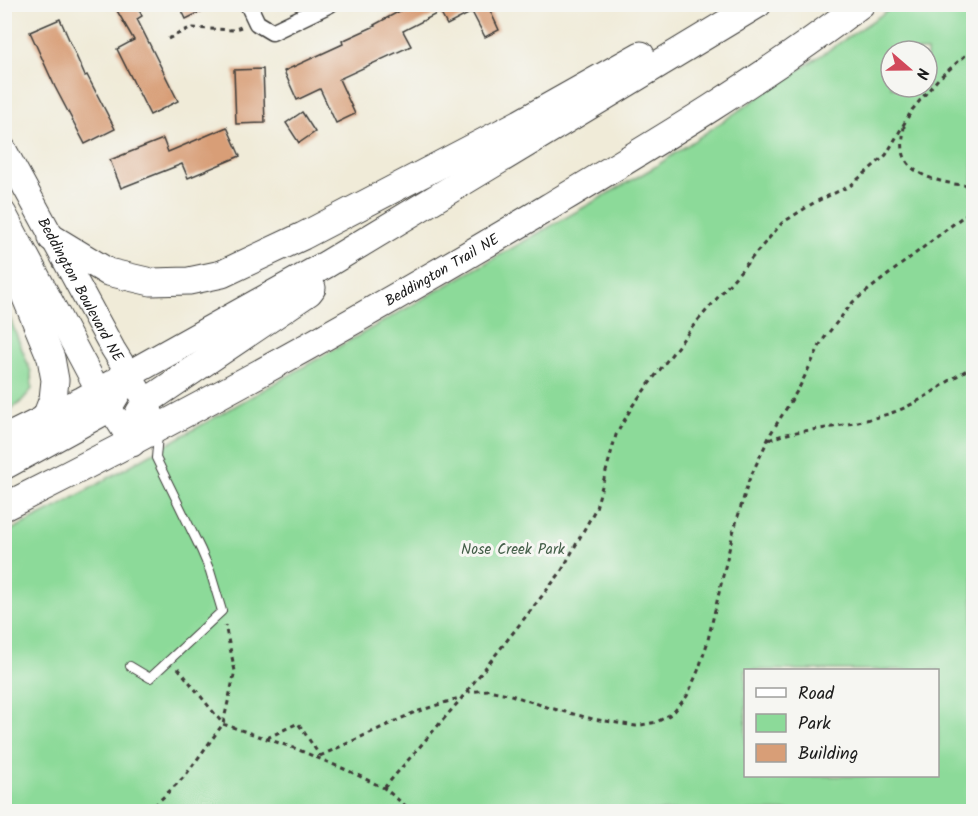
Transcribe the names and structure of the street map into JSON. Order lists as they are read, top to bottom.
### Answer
{
  "streets": {
    "main road": ["Beddington Trail NE", "Beddington Boulevard NE"]
  },
  "crossings": [
    ["Beddington Trail NE", "Beddington Boulevard NE"]
  ],
  "parks": ["Nose Creek Park"],
  "legend": ["Road", "Park", "Building"],
  "north": "right"
}
